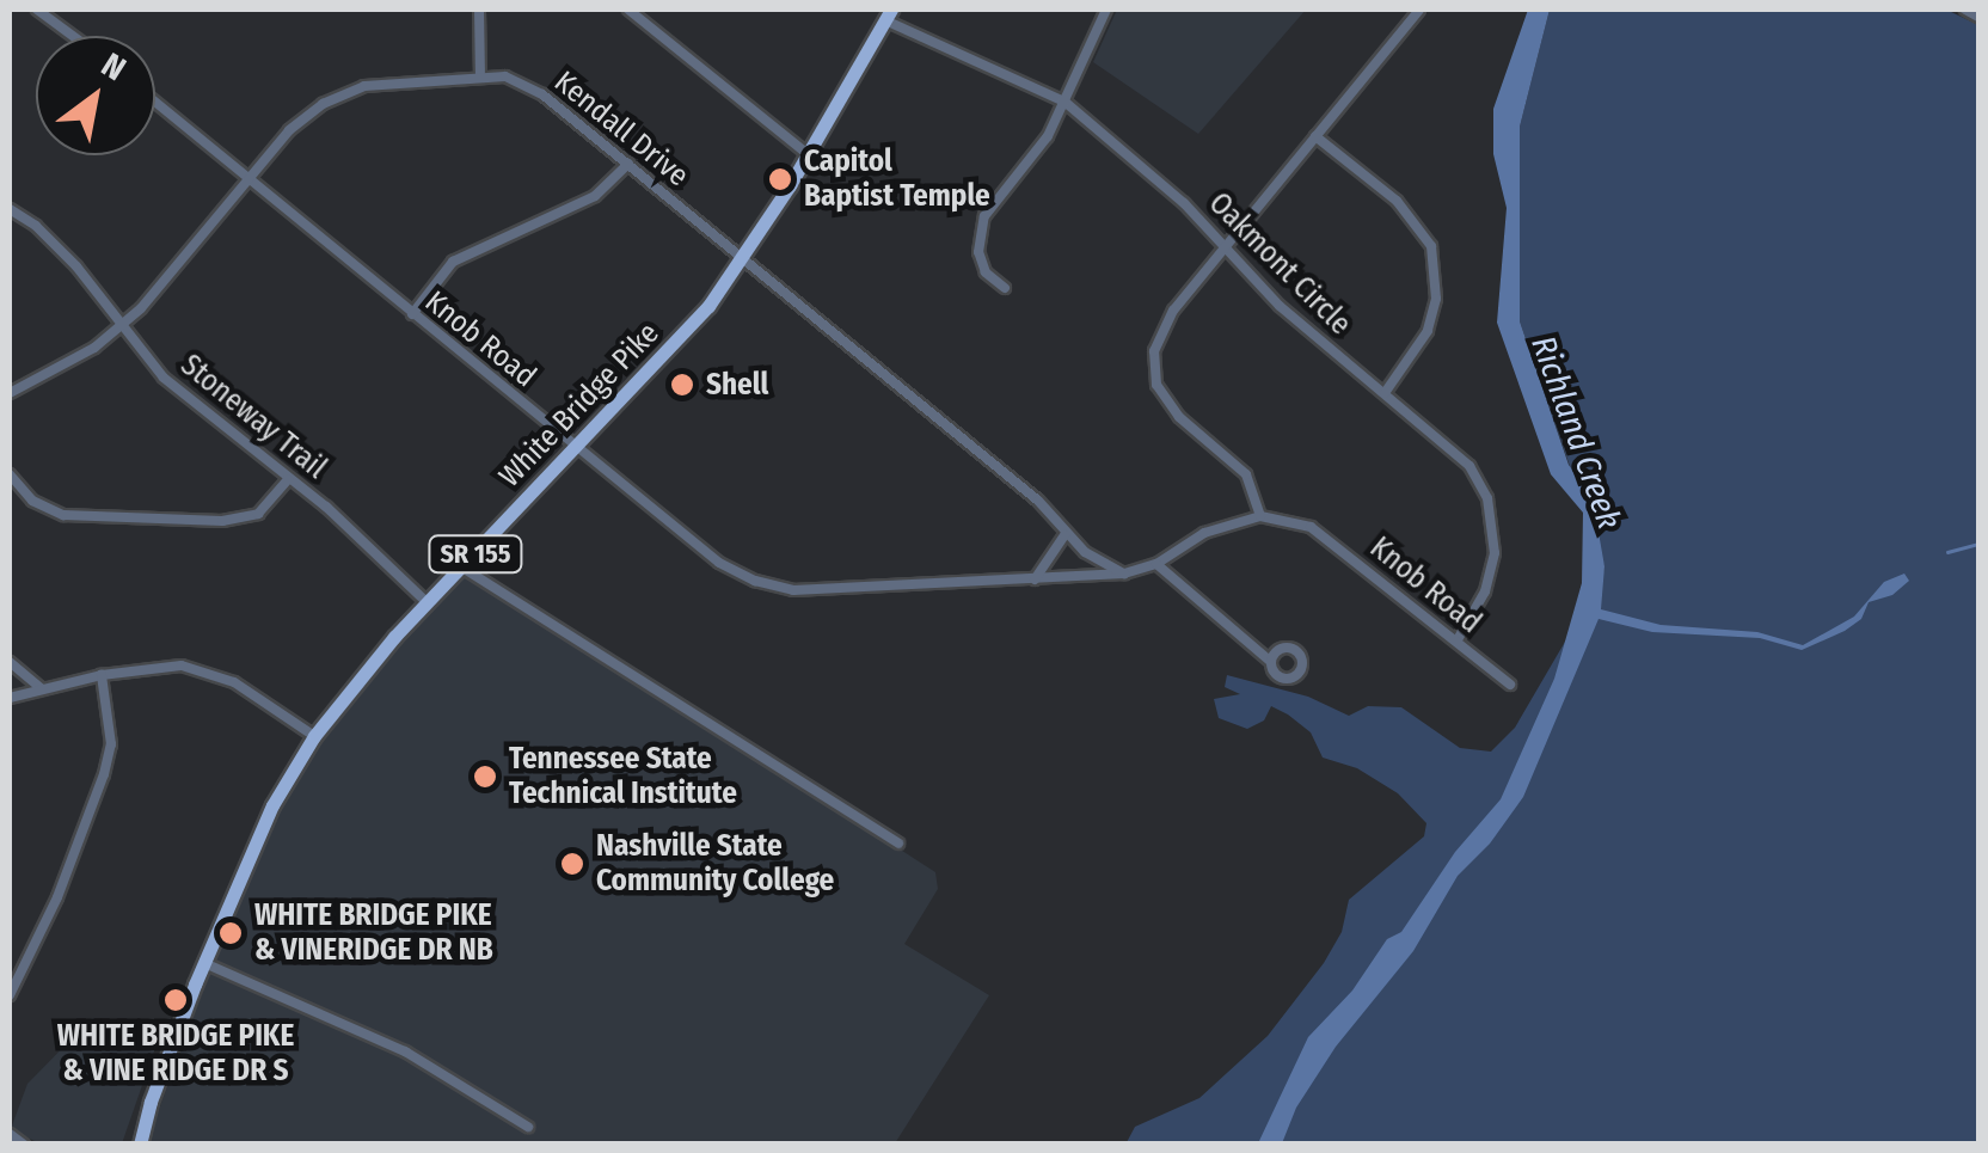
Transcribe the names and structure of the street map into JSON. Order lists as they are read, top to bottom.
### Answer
{
  "streets": {
    "main road": ["White Bridge Pike", "SR 155"],
    "street": [
      "Kendall Drive",
      "Oakmont Circle",
      "Knob Road",
      "Stoneway Trail"
    ]
  },
  "crossings": [
    ["Kendall Drive", "Knob Road"],
    ["Kendall Drive", "White Bridge Pike"],
    ["Kendall Drive", "Stoneway Trail"],
    ["Oakmont Circle", "Knob Road"],
    ["Oakmont Circle", "White Bridge Pike"],
    ["Knob Road", "White Bridge Pike"],
    ["White Bridge Pike", "Stoneway Trail"]
  ],
  "water": ["Richland Creek"],
  "places": [
    "Capitol Baptist Temple",
    "Shell",
    "Tennessee State Technical Institute",
    "Nashville State Community College",
    "WHITE BRIDGE PIKE & VINERIDGE DR NB",
    "WHITE BRIDGE PIKE & VINE RIDGE DR S"
  ],
  "north": "top right"
}
